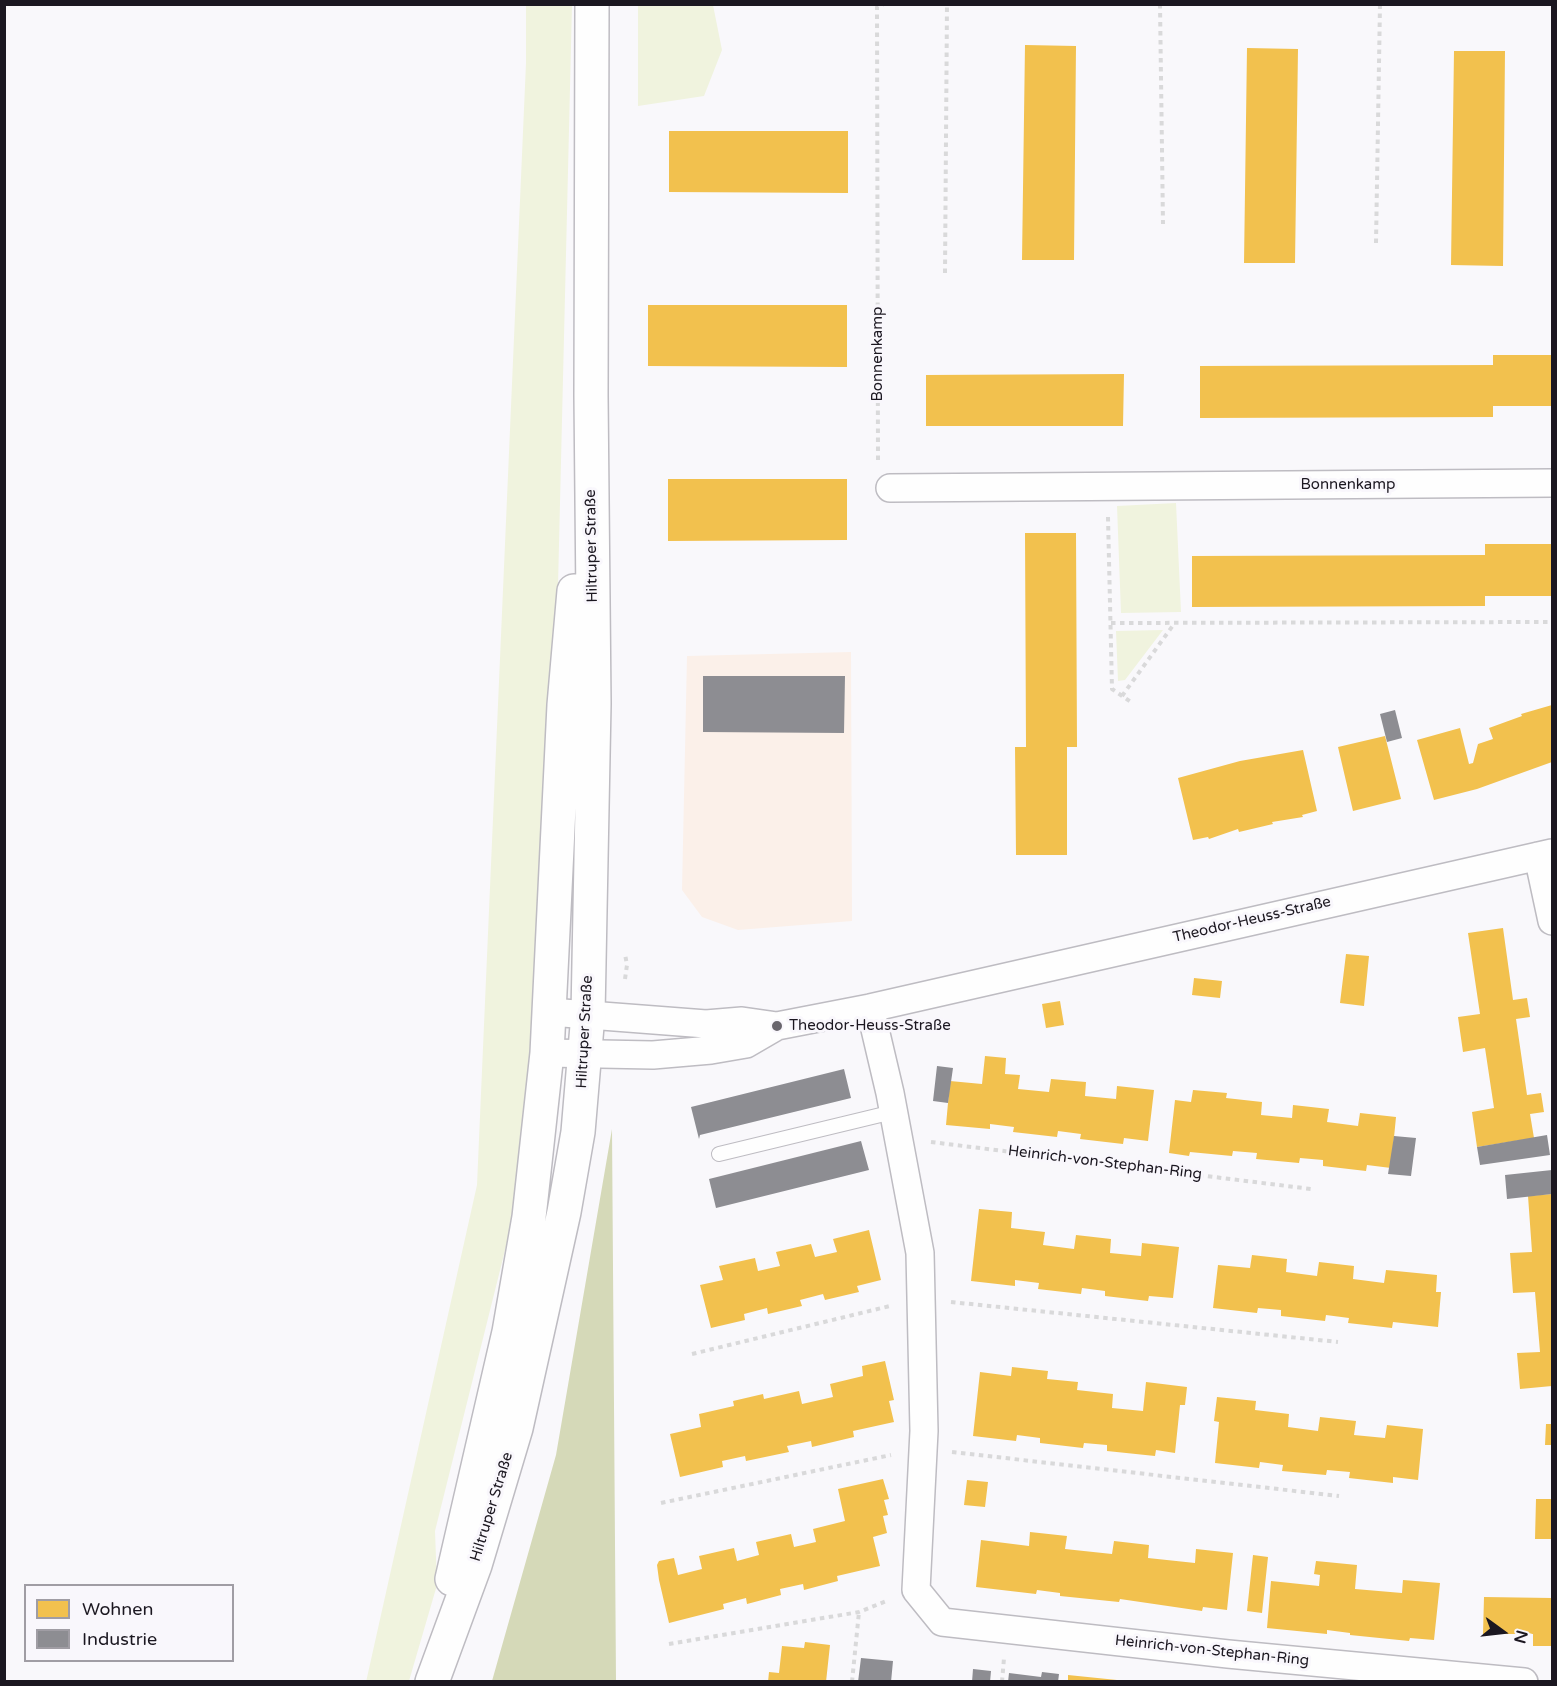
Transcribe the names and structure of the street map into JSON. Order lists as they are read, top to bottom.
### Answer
{
  "streets": {
    "street": [
      "Bonnenkamp",
      "Hiltruper Straße",
      "Theodor-Heuss-Straße",
      "Heinrich-von-Stephan-Ring"
    ]
  },
  "crossings": [
    ["Hiltruper Straße", "Theodor-Heuss-Straße"]
  ],
  "places": ["Theodor-Heuss-Straße"],
  "legend": ["Wohnen", "Industrie"],
  "north": "right"
}
